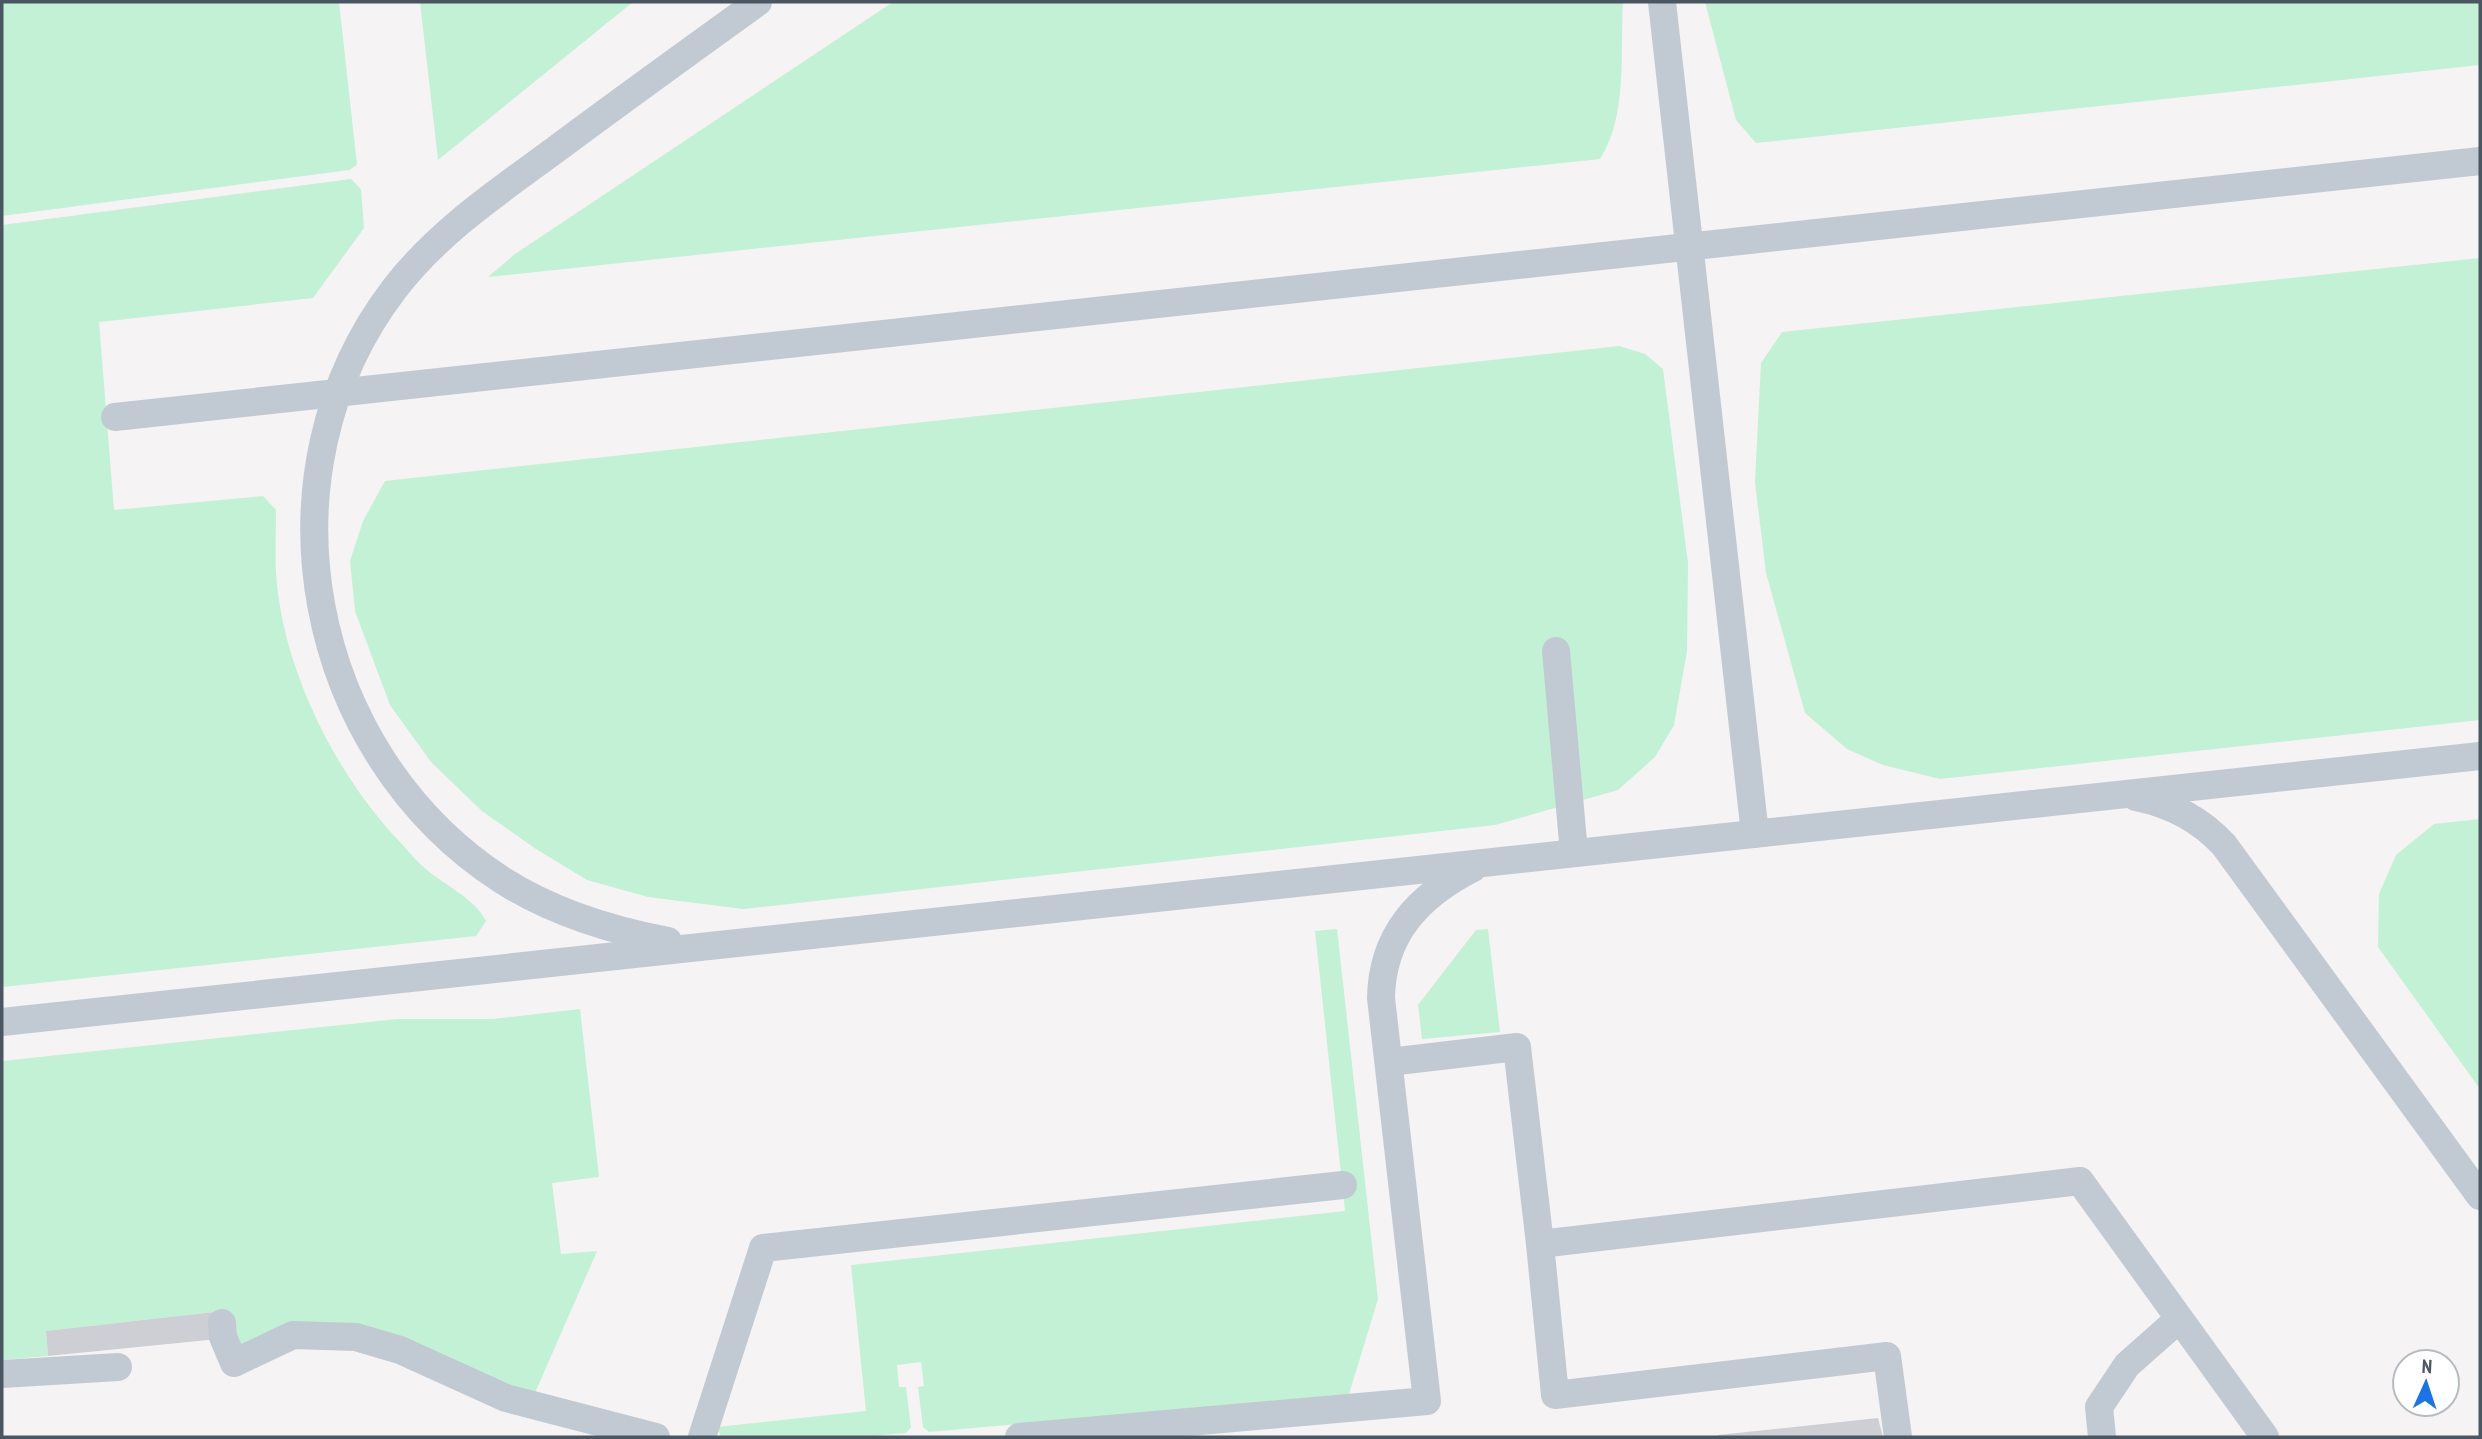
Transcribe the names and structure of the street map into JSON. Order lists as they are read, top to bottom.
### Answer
{
  "north": "top"
}
